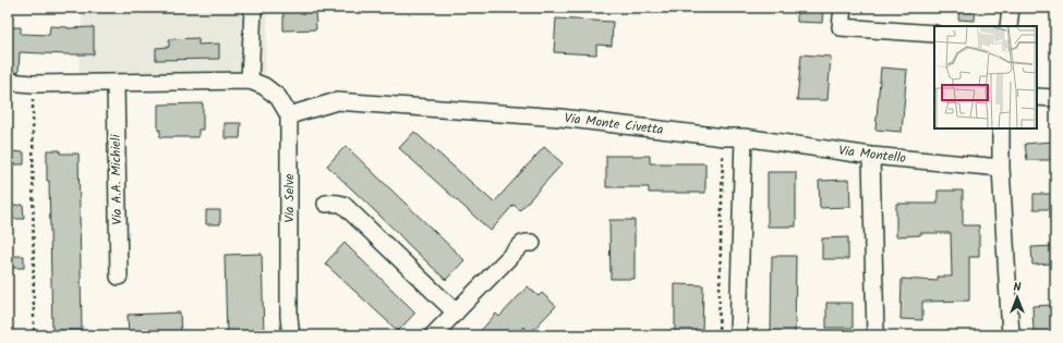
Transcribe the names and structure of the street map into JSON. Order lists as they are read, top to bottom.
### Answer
{
  "streets": {
    "street": [
      "Via Monte Civetta",
      "Via Montello",
      "Via A.A. Michieli",
      "Via Selve"
    ]
  },
  "crossings": [
    ["Via Monte Civetta", "Via Montello"],
    ["Via Monte Civetta", "Via Selve"]
  ],
  "north": "top"
}
